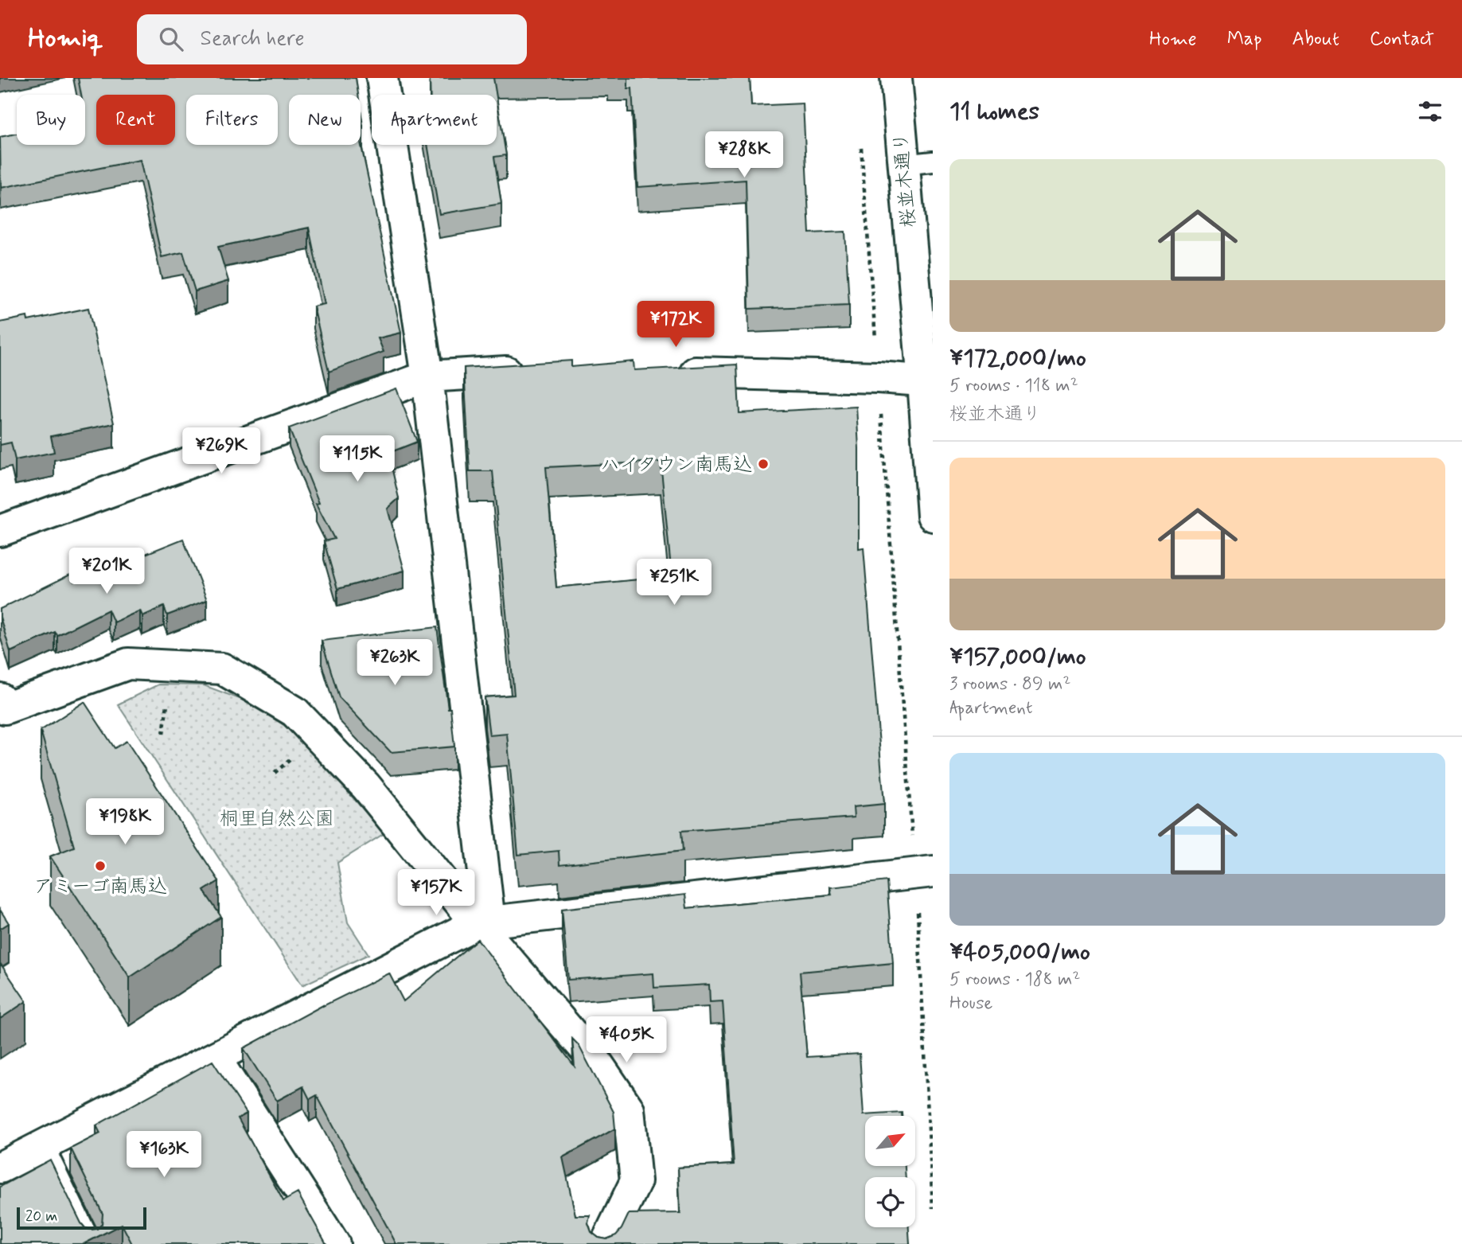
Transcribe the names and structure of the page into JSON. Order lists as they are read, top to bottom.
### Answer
{
  "streets": {
    "street": ["桜並木通り"]
  },
  "parks": ["桐里自然公園"],
  "places": ["ハイタウン南馬込", "アミーゴ南馬込"],
  "scale_bar": "20 m",
  "north": "top right",
  "page": {
    "header": "Homiq",
    "search": "Search here",
    "nav": [
      "Home",
      "Map",
      "About",
      "Contact"
    ],
    "heading": "11 homes",
    "chip": [
      "Buy",
      "Rent",
      "Filters",
      "New",
      "Apartment"
    ],
    "price": [
      "¥288K",
      "¥172K",
      "¥269K",
      "¥115K",
      "¥201K",
      "¥251K",
      "¥263K",
      "¥198K",
      "¥157K",
      "¥405K",
      "¥163K"
    ],
    "list": [
      {
        "name": "¥172,000/mo",
        "note": "5 rooms · 118 m² · 桜並木通り"
      },
      {
        "name": "¥157,000/mo",
        "note": "3 rooms · 89 m² · Apartment"
      },
      {
        "name": "¥405,000/mo",
        "note": "5 rooms · 188 m² · House"
      }
    ],
    "scale": "20 m"
  }
}
